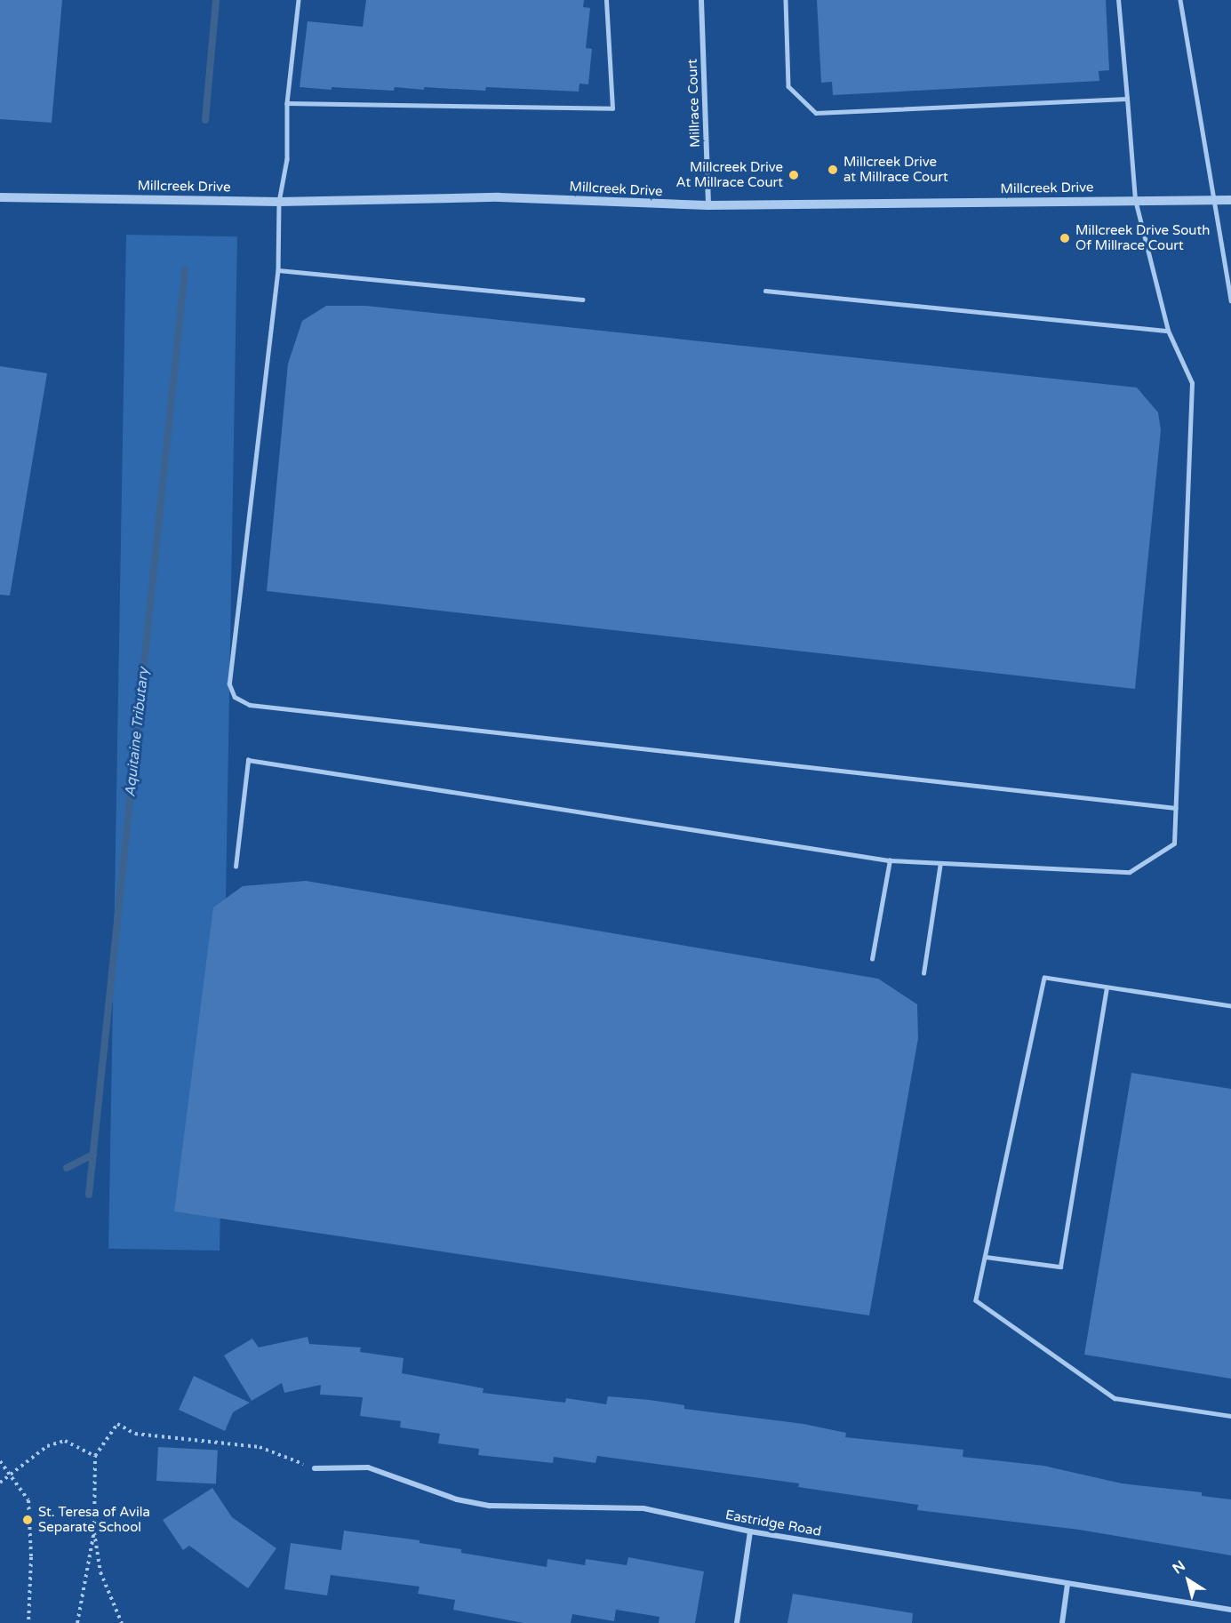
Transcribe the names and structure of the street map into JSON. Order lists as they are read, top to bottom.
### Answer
{
  "streets": {
    "street": ["Millrace Court", "Millcreek Drive", "Eastridge Road"]
  },
  "crossings": [
    ["Millrace Court", "Millcreek Drive"]
  ],
  "water": ["Aquitaine Tributary"],
  "places": [
    "Millcreek Drive at Millrace Court",
    "Millcreek Drive At Millrace Court",
    "Millcreek Drive South Of Millrace Court",
    "St. Teresa of Avila Separate School"
  ],
  "north": "top left"
}
